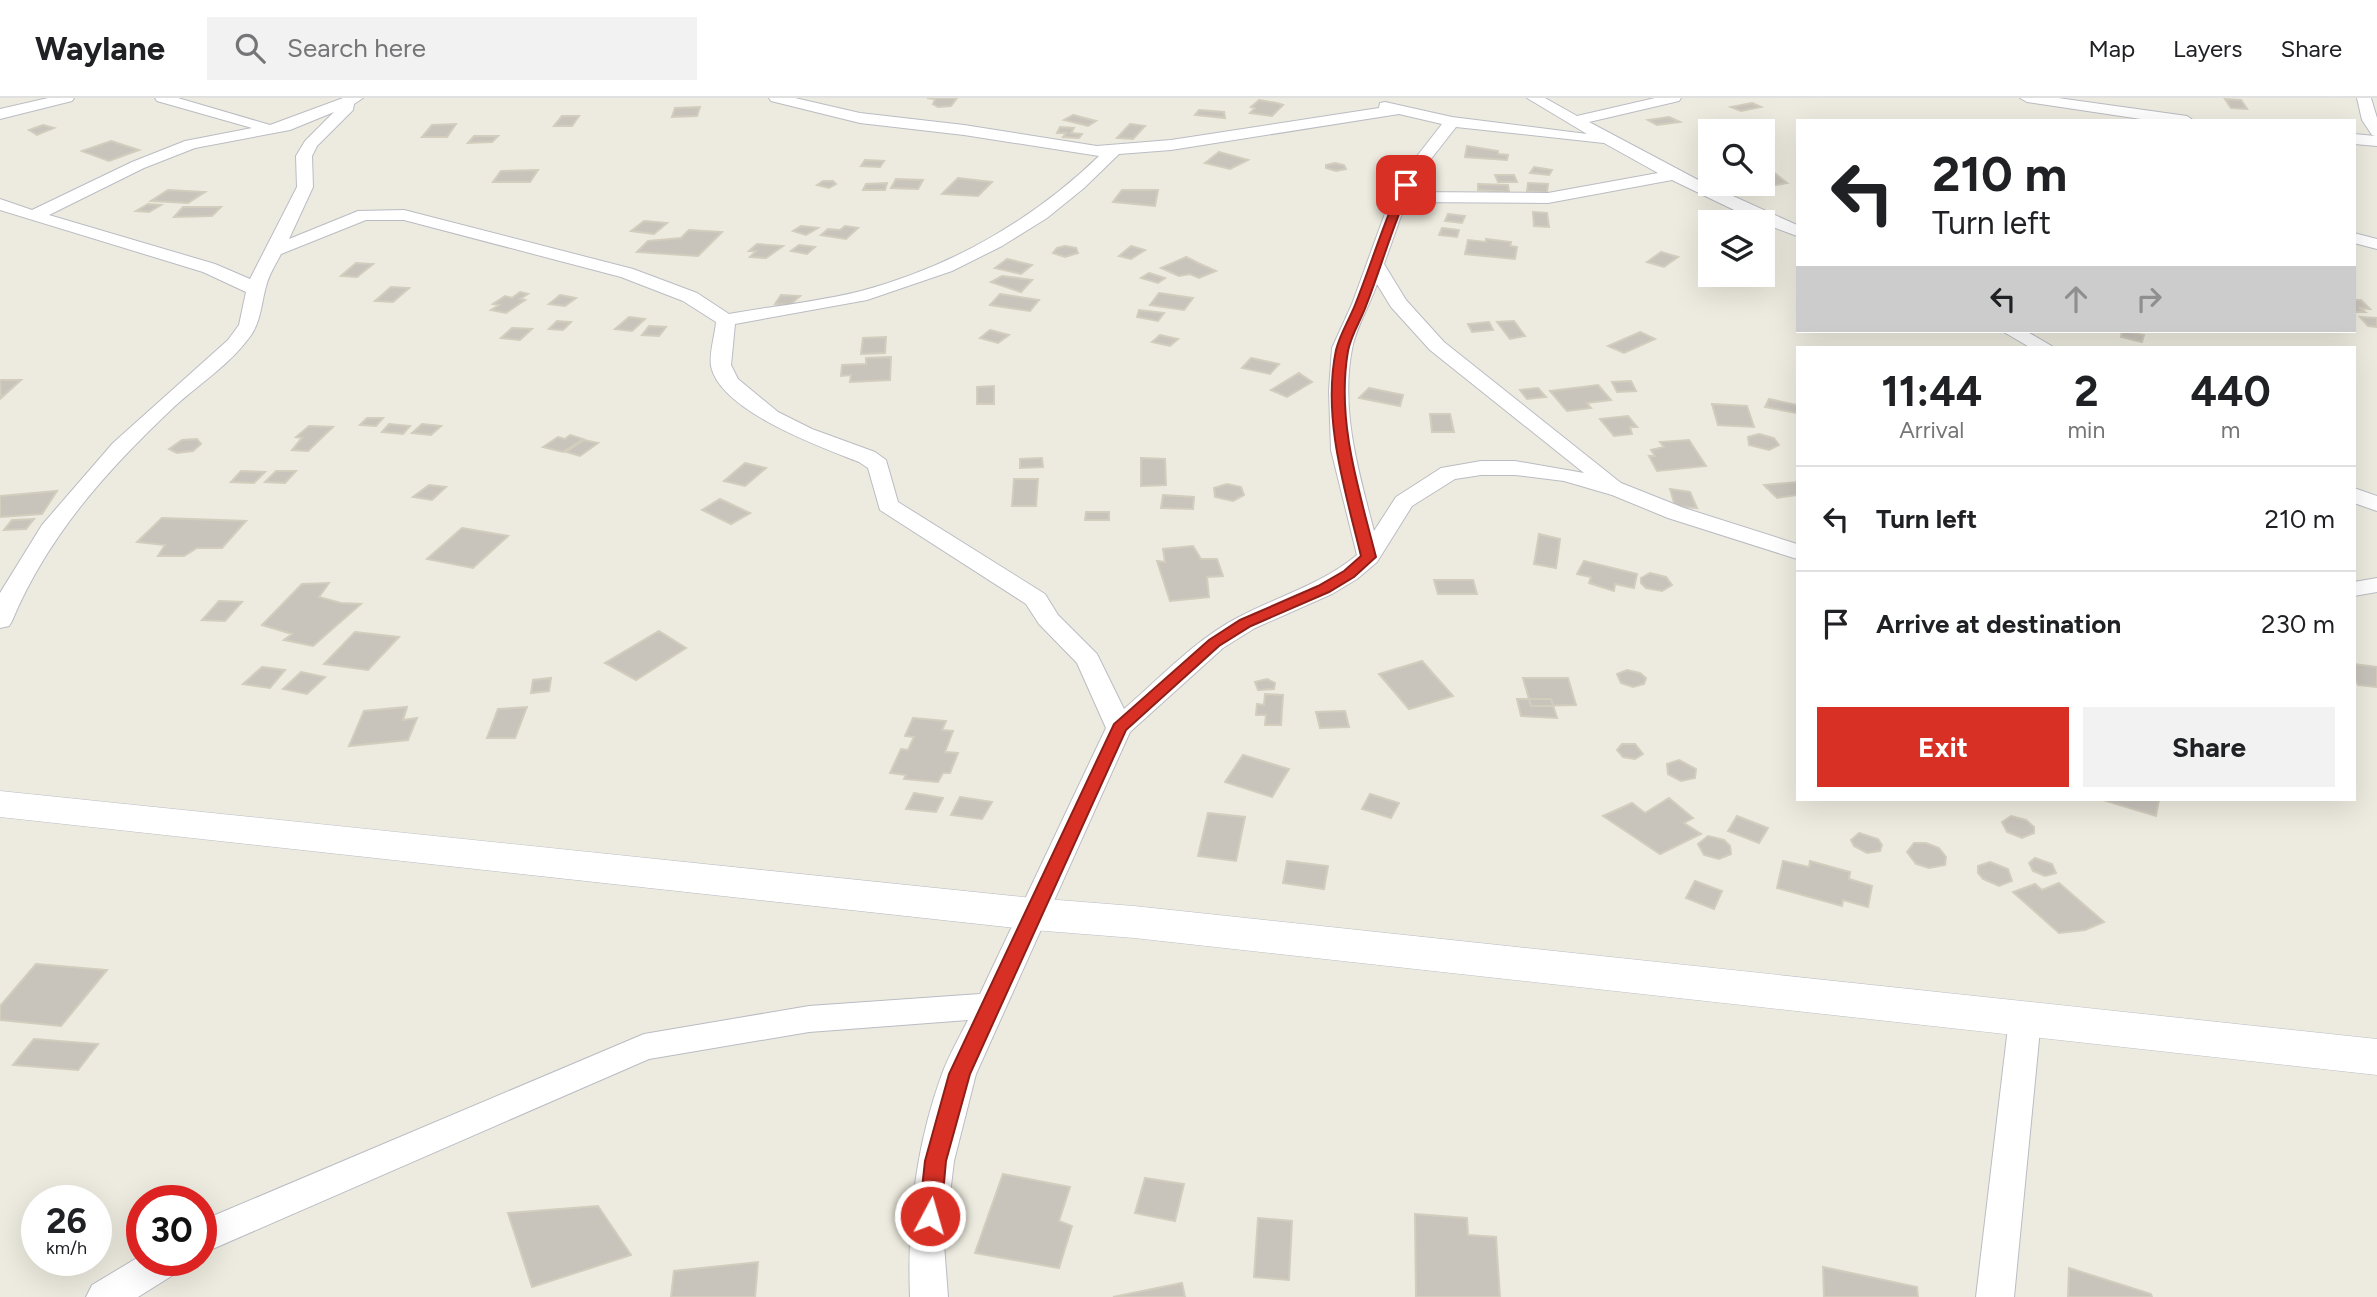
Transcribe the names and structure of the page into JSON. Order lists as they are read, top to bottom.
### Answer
{
  "page": {
    "header": "Waylane",
    "search": "Search here",
    "nav": ["Map", "Layers", "Share"],
    "turn": ["210 m", "Turn left"],
    "eta": [
      "11:44",
      "Arrival",
      "2",
      "min",
      "440",
      "m"
    ],
    "list": [
      {
        "name": "Turn left",
        "value": "210 m"
      },
      {
        "name": "Arrive at destination",
        "value": "230 m"
      }
    ],
    "buttons": ["Exit", "Share"],
    "speed": "26 km/h",
    "limit": "30"
  }
}
